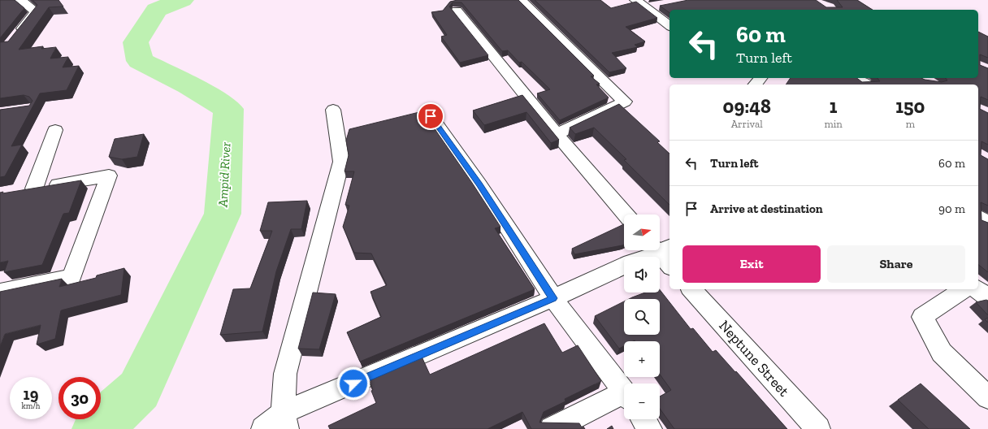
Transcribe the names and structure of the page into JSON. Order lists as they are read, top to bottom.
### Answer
{
  "streets": {
    "street": ["Neptune Street"]
  },
  "water": ["Ampid River"],
  "north": "right",
  "page": {
    "turn": ["60 m", "Turn left"],
    "eta": [
      "09:48",
      "Arrival",
      "1",
      "min",
      "150",
      "m"
    ],
    "list": [
      {
        "name": "Turn left",
        "value": "60 m"
      },
      {
        "name": "Arrive at destination",
        "value": "90 m"
      }
    ],
    "map_buttons": ["+", "−"],
    "buttons": ["Exit", "Share"],
    "speed": "19 km/h",
    "limit": "30"
  }
}
